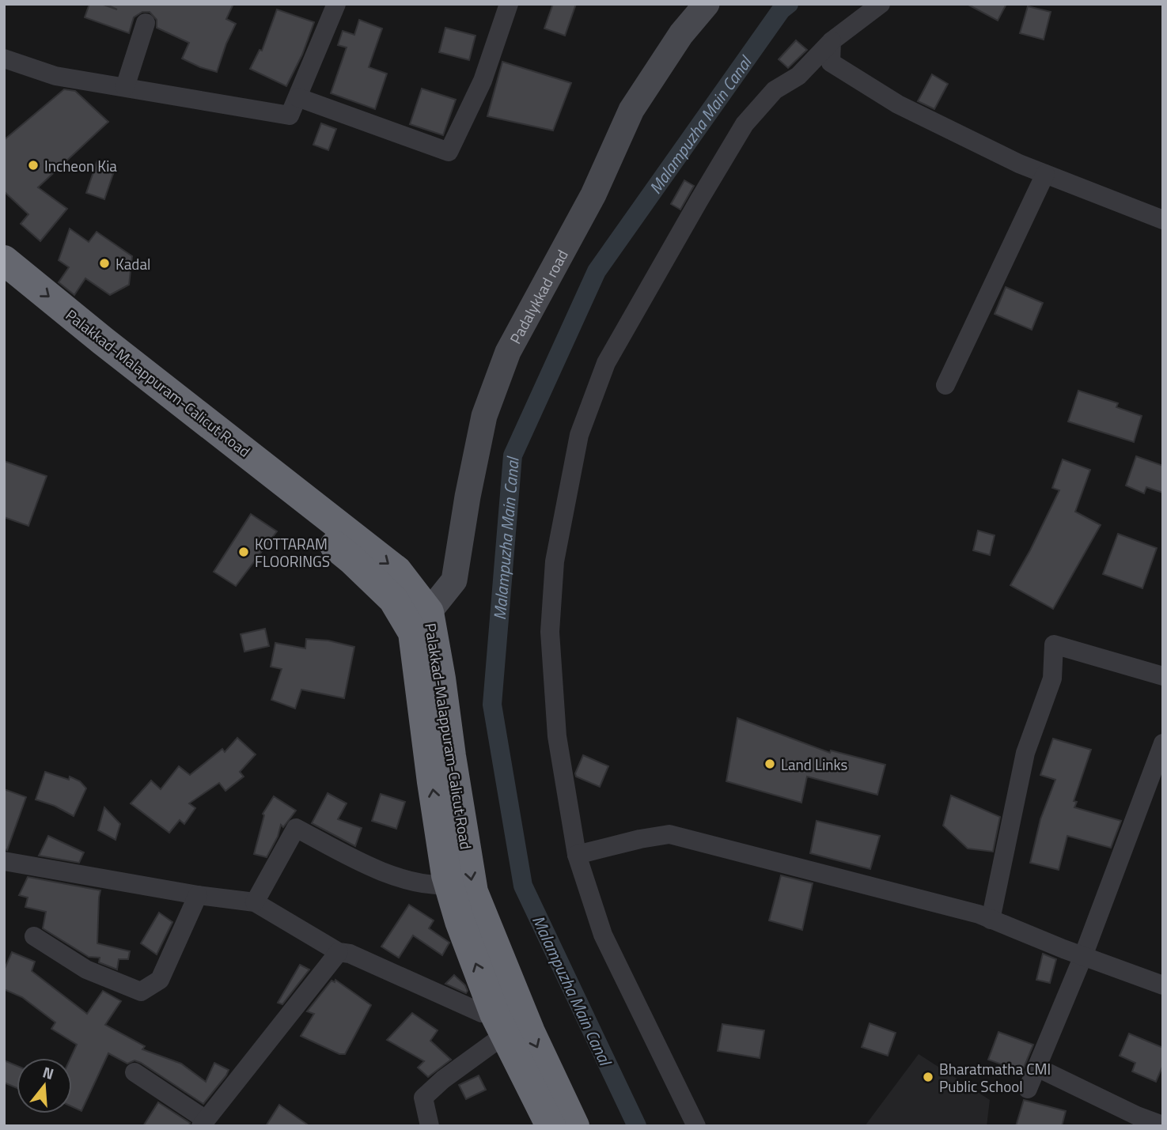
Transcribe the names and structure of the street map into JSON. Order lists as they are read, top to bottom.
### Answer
{
  "streets": {
    "highway": ["Palakkad-Malappuram-Calicut Road"],
    "street": ["Padalykkad road"]
  },
  "crossings": [
    ["Padalykkad road", "Palakkad-Malappuram-Calicut Road"]
  ],
  "water": ["Malampuzha Main Canal"],
  "places": [
    "Incheon Kia",
    "Kadal",
    "KOTTARAM FLOORINGS",
    "Land Links",
    "Bharatmatha CMI Public School"
  ],
  "north": "top"
}
